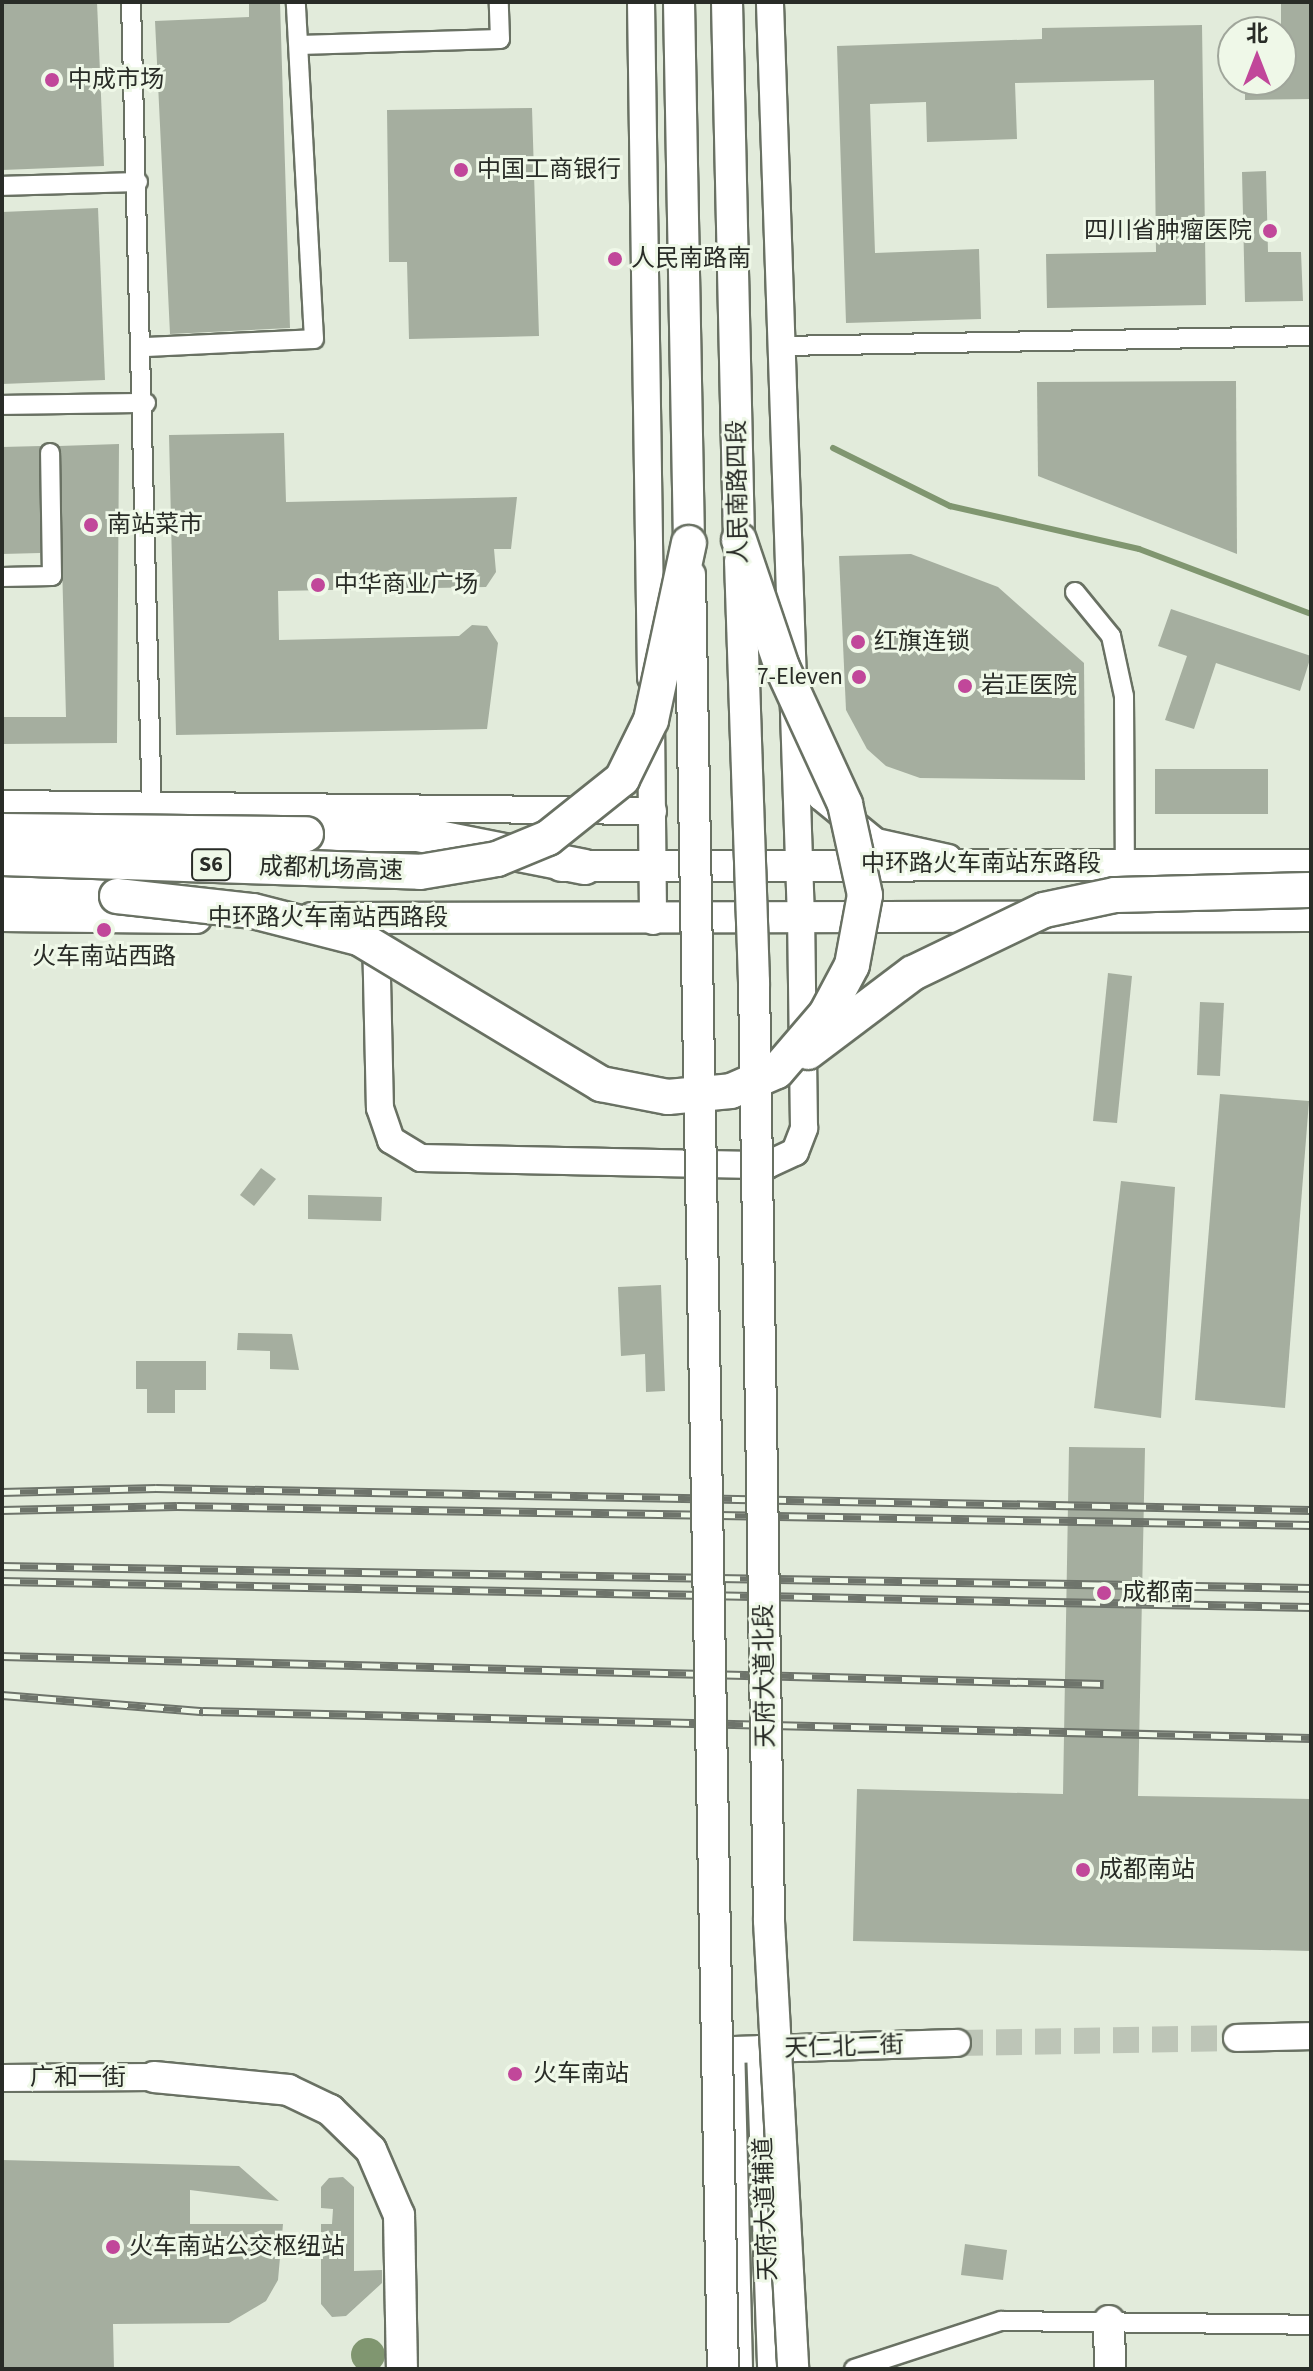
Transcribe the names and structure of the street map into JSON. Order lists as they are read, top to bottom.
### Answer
{
  "streets": {
    "highway": ["S6", "成都机场高速"],
    "main road": [
      "人民南路四段",
      "中环路火车南站东路段",
      "中环路火车南站西路段",
      "天府大道北段"
    ],
    "street": ["天仁北二街", "广和一街", "天府大道辅道"]
  },
  "crossings": [
    ["人民南路四段", "中环路火车南站东路段"],
    ["人民南路四段", "成都机场高速"],
    ["人民南路四段", "中环路火车南站西路段"],
    ["人民南路四段", "天府大道北段"],
    ["天仁北二街", "天府大道辅道"]
  ],
  "places": [
    "中成市场",
    "中国工商银行",
    "四川省肿瘤医院",
    "人民南路南",
    "南站菜市",
    "中华商业广场",
    "红旗连锁",
    "7-Eleven",
    "岩正医院",
    "火车南站西路",
    "成都南",
    "成都南站",
    "火车南站",
    "火车南站公交枢纽站"
  ],
  "north": "top"
}
